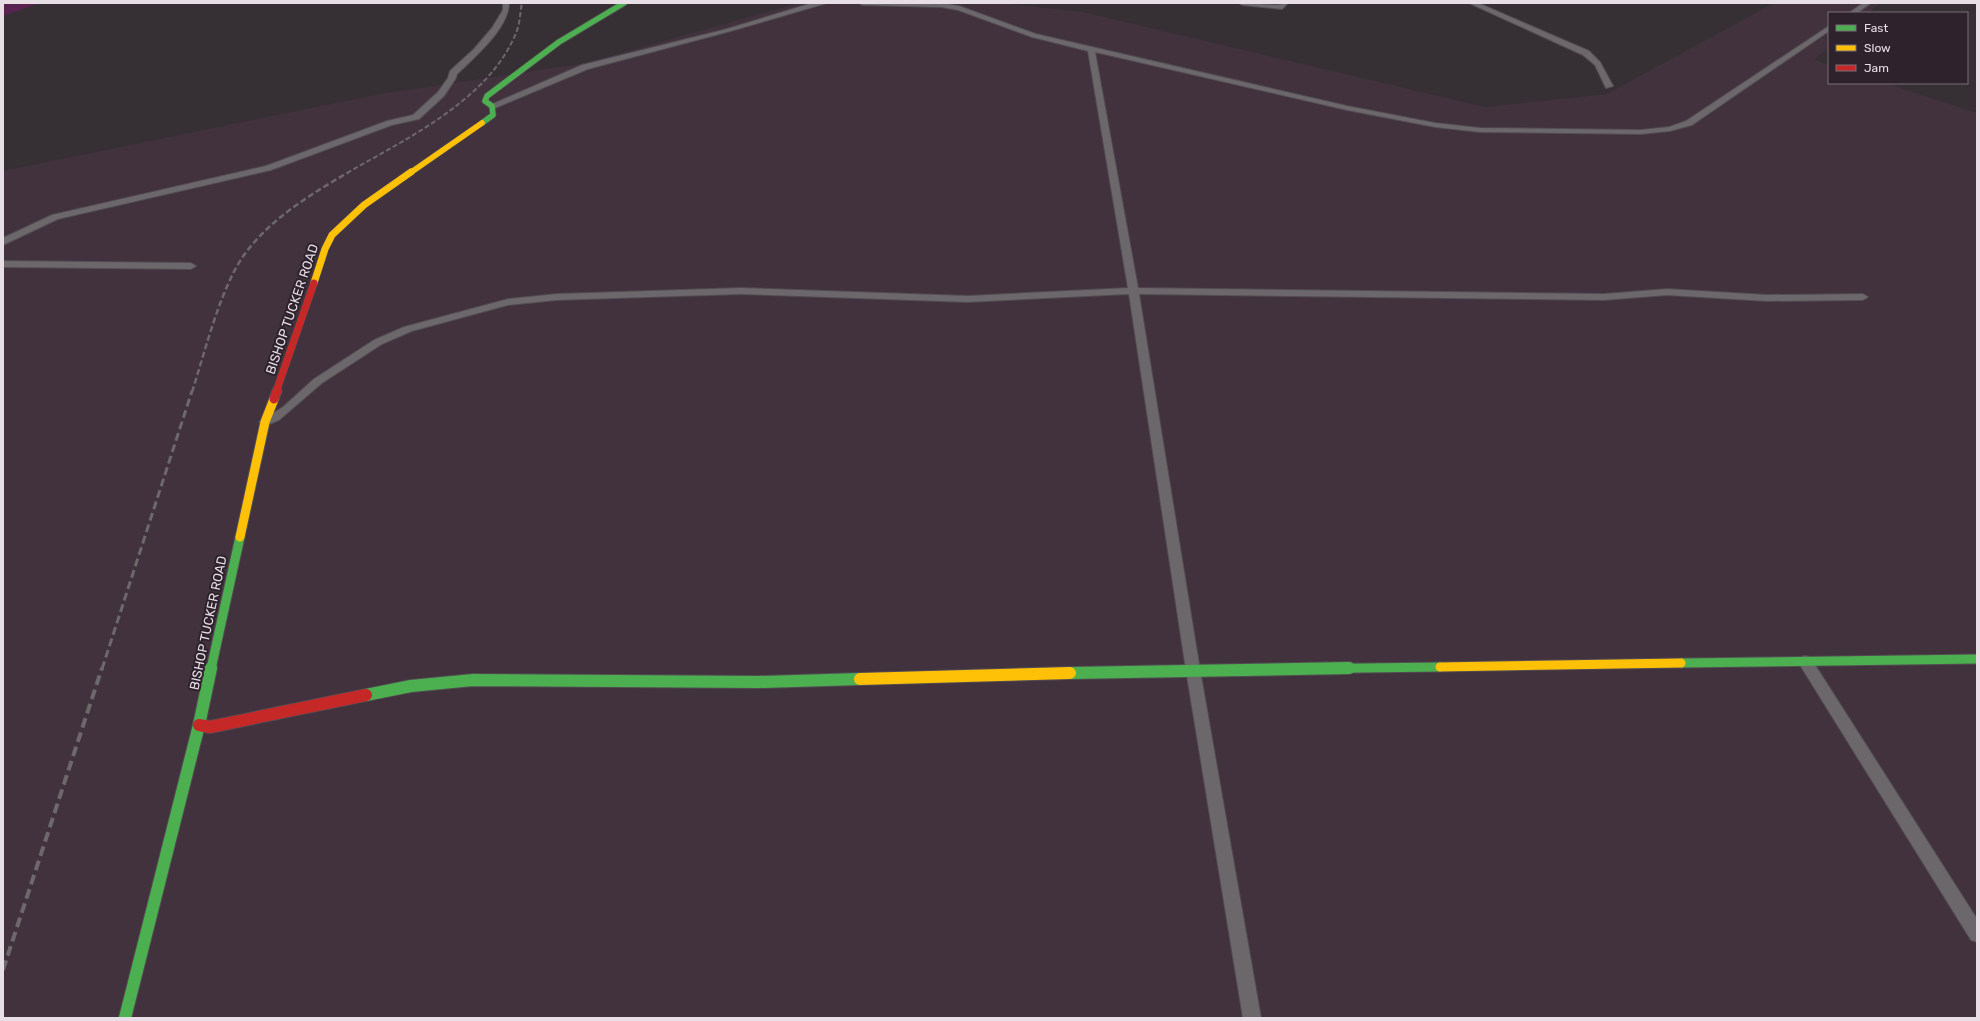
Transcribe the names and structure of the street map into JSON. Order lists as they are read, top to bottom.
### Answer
{
  "streets": {
    "main road": ["BISHOP TUCKER ROAD"]
  },
  "legend": ["Fast", "Slow", "Jam"]
}
